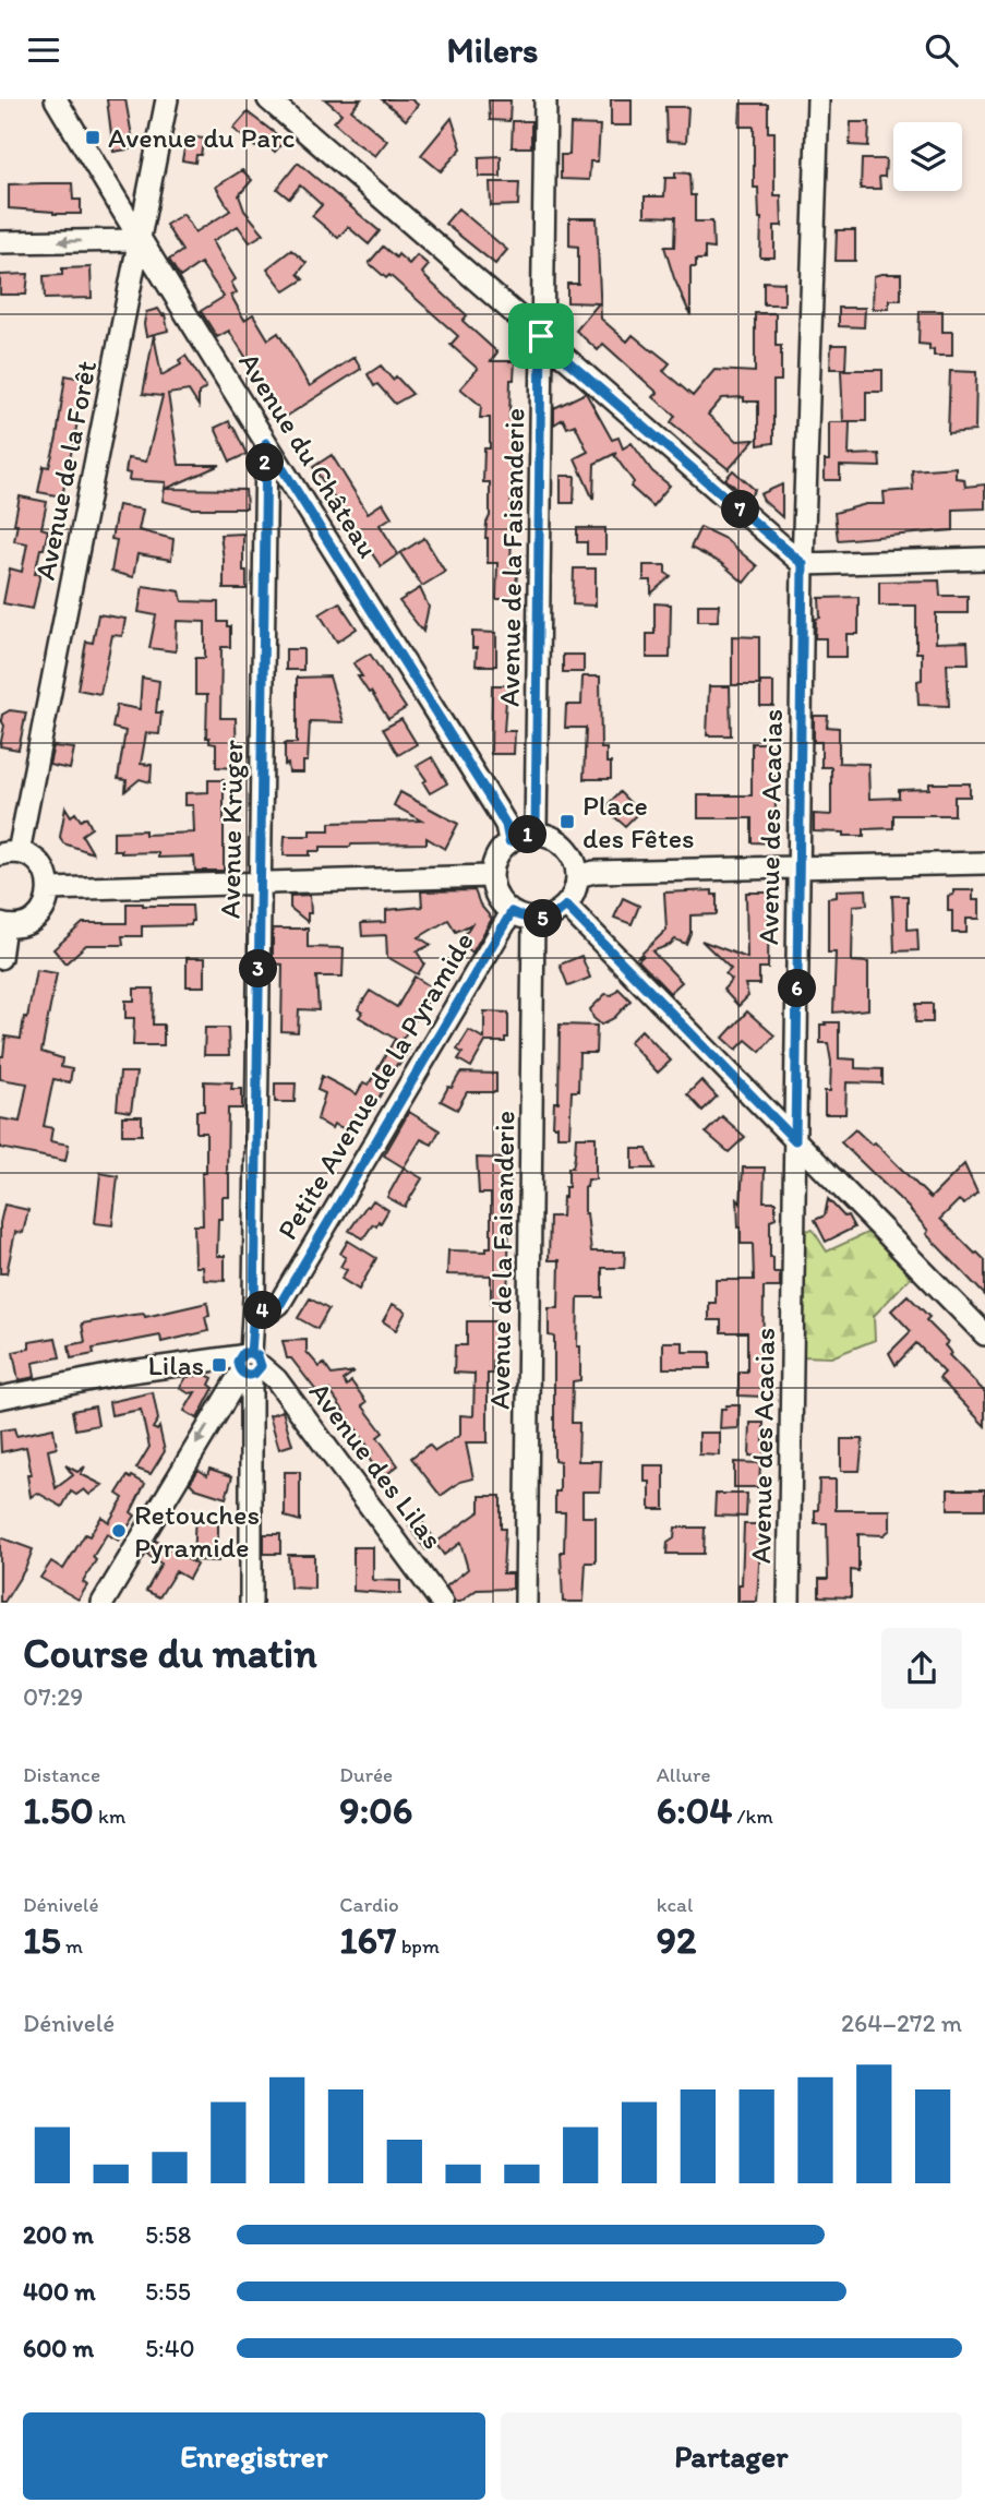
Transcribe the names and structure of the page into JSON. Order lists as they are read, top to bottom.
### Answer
{
  "streets": {
    "street": [
      "Avenue du Château",
      "Avenue de la Forêt",
      "Avenue de la Faisanderie",
      "Avenue des Acacias",
      "Avenue Krüger",
      "Petite Avenue de la Pyramide",
      "Avenue des Lilas"
    ]
  },
  "crossings": [
    ["Avenue du Château", "Avenue de la Forêt"],
    ["Avenue du Château", "Avenue de la Faisanderie"],
    ["Avenue du Château", "Avenue Krüger"],
    ["Avenue du Château", "Petite Avenue de la Pyramide"],
    ["Avenue de la Faisanderie", "Petite Avenue de la Pyramide"],
    ["Avenue Krüger", "Petite Avenue de la Pyramide"],
    ["Avenue Krüger", "Avenue des Lilas"]
  ],
  "places": {
    "transit": ["Avenue du Parc", "Place des Fêtes", "Lilas"],
    "other": ["Retouches Pyramide"]
  },
  "page": {
    "header": "Milers",
    "pins": [
      "2",
      "7",
      "1",
      "5",
      "3",
      "6",
      "4"
    ],
    "heading": ["Course du matin", "07:29"],
    "stats": [
      ["Distance", "1.50 km"],
      ["Durée", "9:06"],
      ["Allure", "6:04 /km"],
      ["Dénivelé", "15 m"],
      ["Cardio", "167 bpm"],
      ["kcal", "92"]
    ],
    "chart": ["Dénivelé", "264–272 m"],
    "list": [
      {
        "name": "200 m",
        "note": "5:58"
      },
      {
        "name": "400 m",
        "note": "5:55"
      },
      {
        "name": "600 m",
        "note": "5:40"
      }
    ],
    "buttons": ["Enregistrer", "Partager"]
  }
}
